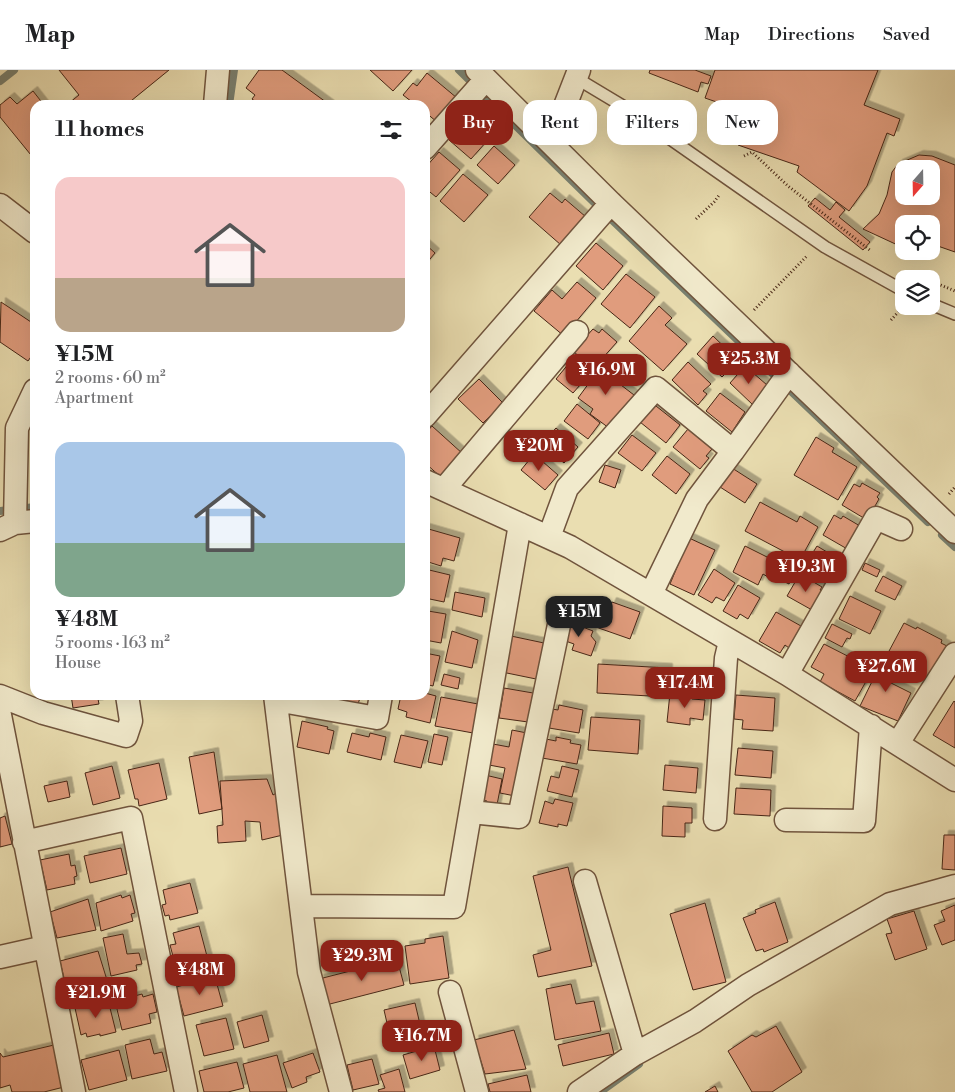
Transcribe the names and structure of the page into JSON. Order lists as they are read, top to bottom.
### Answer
{
  "north": "bottom",
  "page": {
    "header": "Map",
    "nav": ["Map", "Directions", "Saved"],
    "chip": [
      "Buy",
      "Rent",
      "Filters",
      "New"
    ],
    "heading": "11 homes",
    "list": [
      {
        "name": "¥15M",
        "note": "2 rooms · 60 m² · Apartment"
      },
      {
        "name": "¥48M",
        "note": "5 rooms · 163 m² · House"
      }
    ],
    "price": [
      "¥25.3M",
      "¥16.9M",
      "¥20M",
      "¥19.3M",
      "¥15M",
      "¥27.6M",
      "¥17.4M",
      "¥29.3M",
      "¥48M",
      "¥21.9M",
      "¥16.7M"
    ]
  }
}
